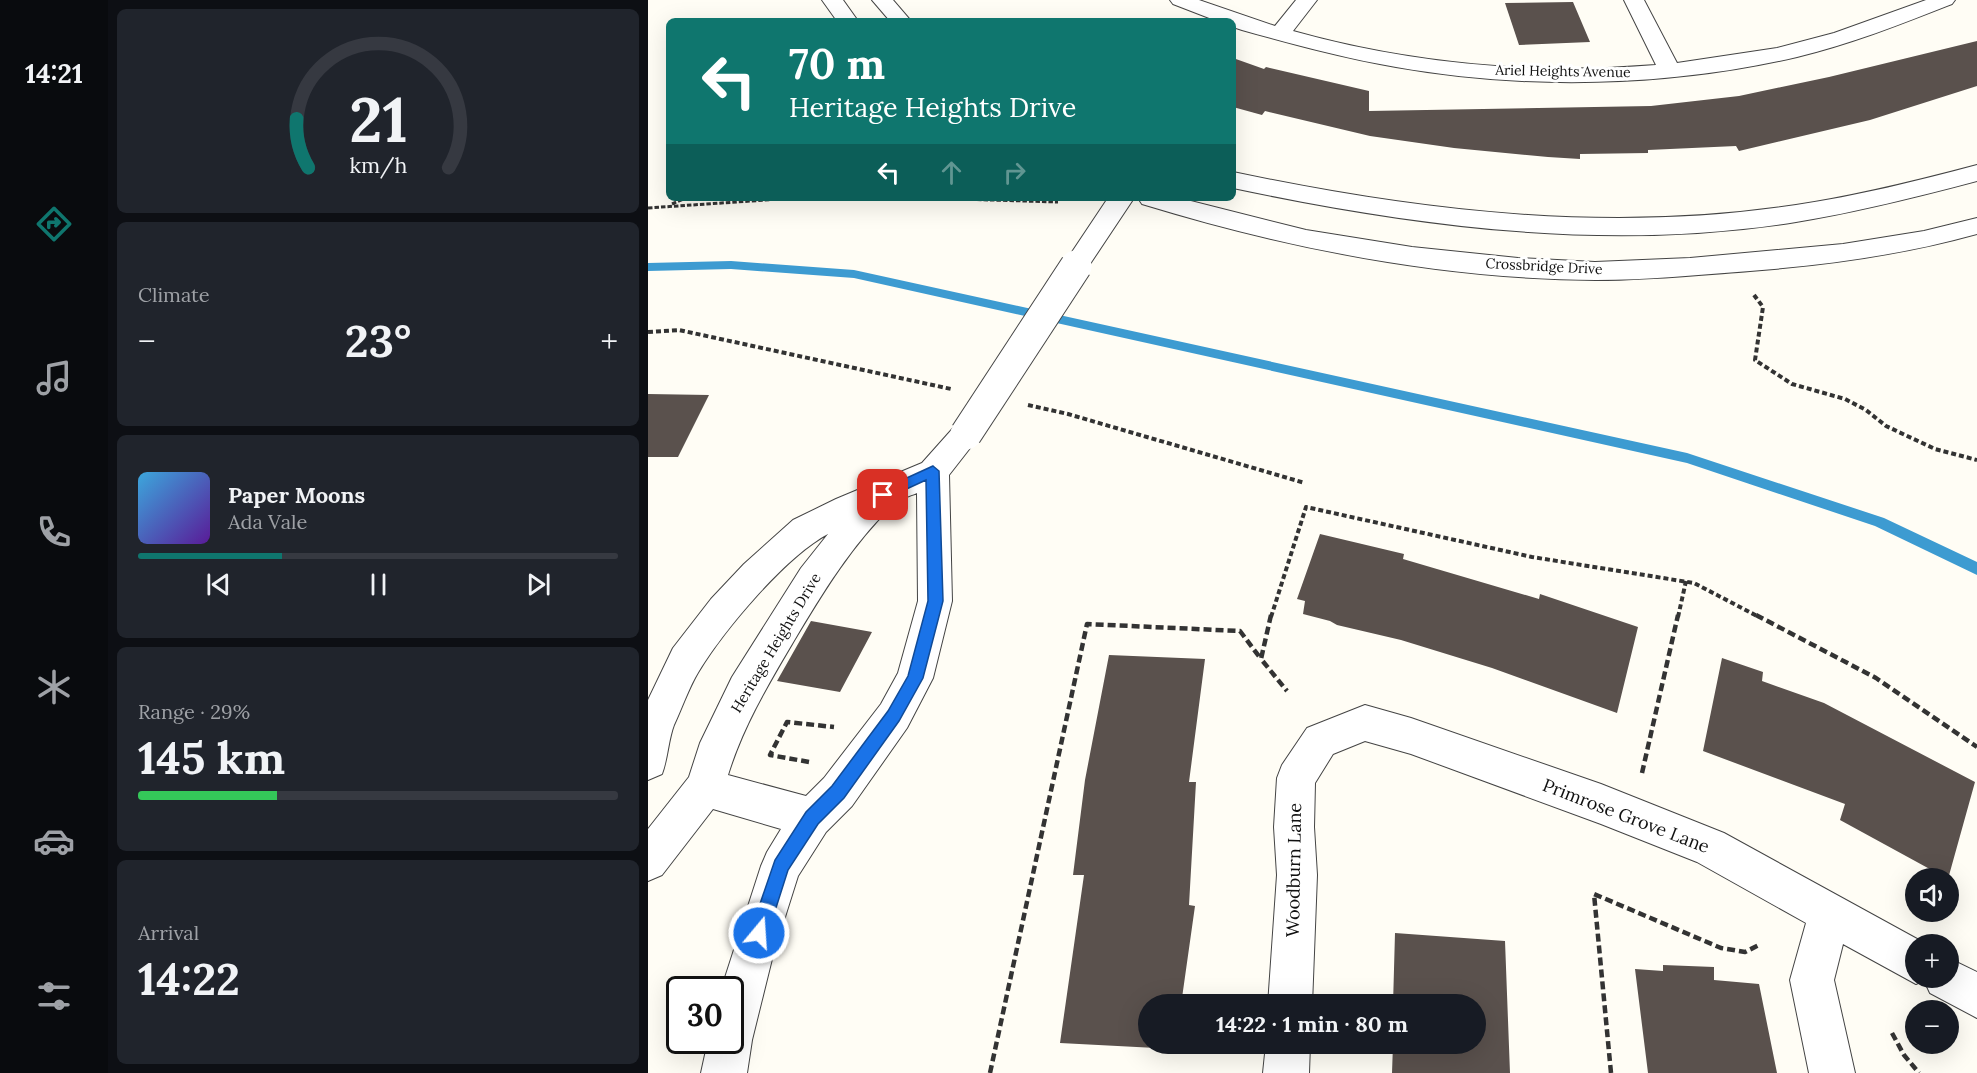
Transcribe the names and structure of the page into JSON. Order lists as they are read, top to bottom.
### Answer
{
  "streets": {
    "street": [
      "Ariel Heights Avenue",
      "Crossbridge Drive",
      "Heritage Heights Drive",
      "Primrose Grove Lane",
      "Woodburn Lane"
    ]
  },
  "crossings": [
    ["Primrose Grove Lane", "Woodburn Lane"]
  ],
  "page": {
    "tabs": "14:21",
    "turn": ["70 m", "Heritage Heights Drive"],
    "tile": [
      "Climate",
      ["Range · 29%", "145 km"],
      ["Arrival", "14:22"]
    ],
    "heat": ["−", "23°", "+"],
    "song": ["Paper Moons", "Ada Vale"],
    "map_buttons": ["+", "−"],
    "limit": "30",
    "trip": "14:22 · 1 min · 80 m",
    "gauge": ["21", "km/h"]
  }
}
